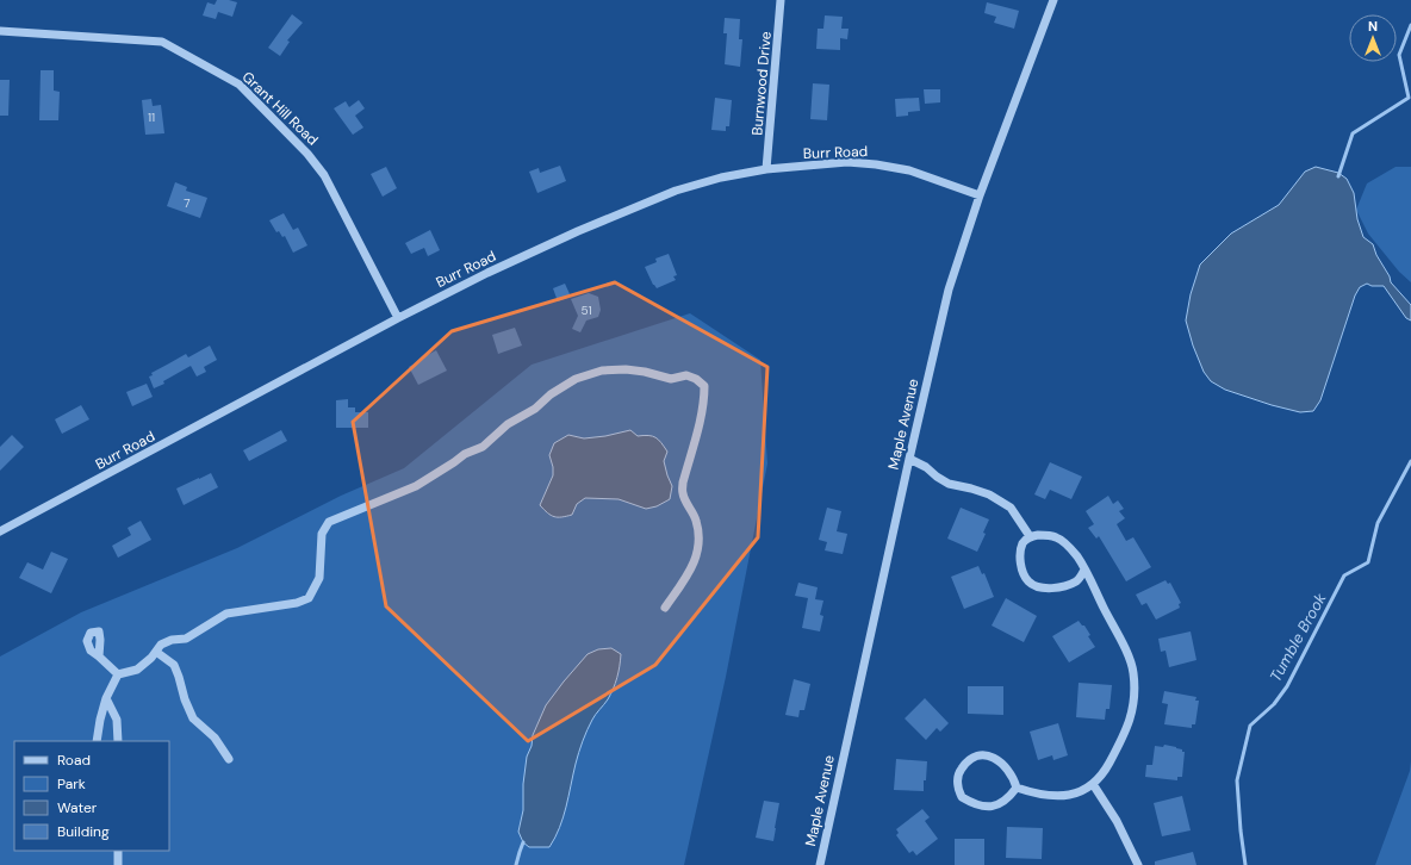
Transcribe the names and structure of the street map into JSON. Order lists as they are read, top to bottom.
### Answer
{
  "streets": {
    "street": [
      "Burnwood Drive",
      "Grant Hill Road",
      "Burr Road",
      "Maple Avenue"
    ]
  },
  "crossings": [
    ["Burnwood Drive", "Burr Road"],
    ["Grant Hill Road", "Burr Road"],
    ["Burr Road", "Maple Avenue"]
  ],
  "water": ["Tumble Brook"],
  "house_numbers": ["11", "7", "51"],
  "legend": [
    "Road",
    "Park",
    "Water",
    "Building"
  ],
  "north": "top"
}
